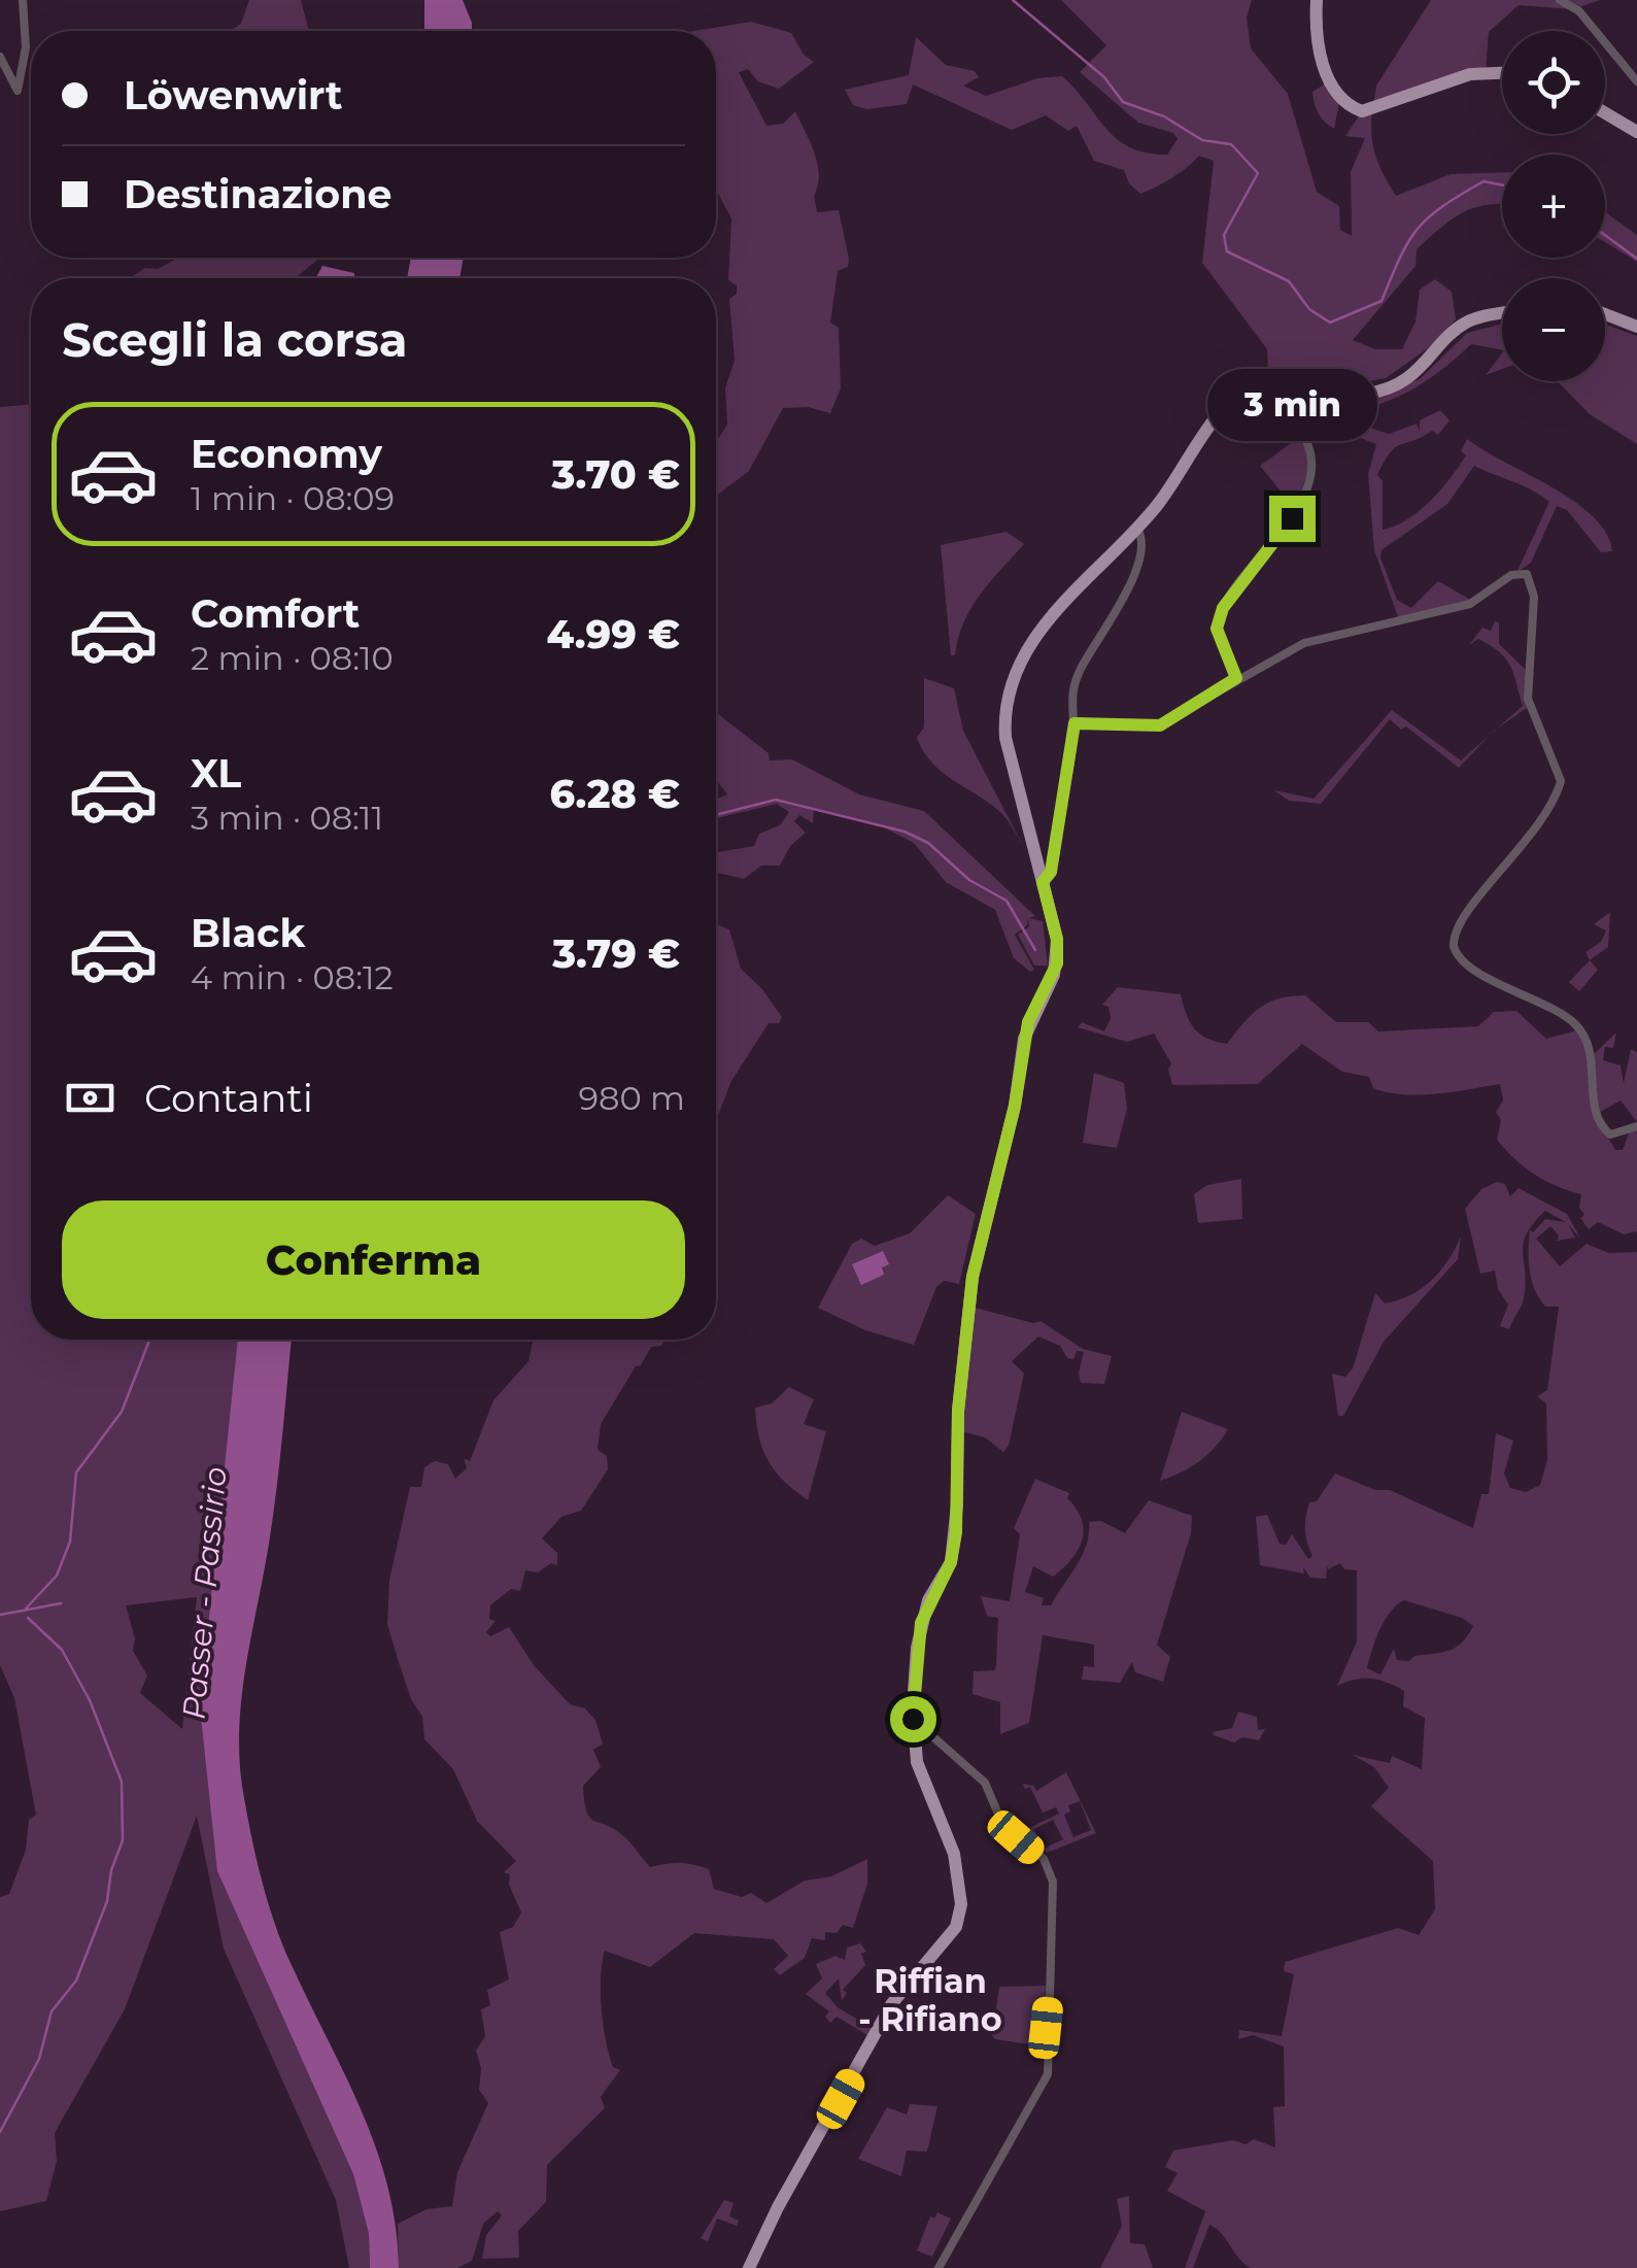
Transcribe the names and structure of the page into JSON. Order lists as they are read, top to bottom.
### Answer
{
  "districts": ["Riffian - Rifiano"],
  "water": ["Passer - Passirio"],
  "page": {
    "map_buttons": ["+", "−"],
    "banner": ["Löwenwirt", "Destinazione"],
    "heading": "Scegli la corsa",
    "bubble": "3 min",
    "list": [
      {
        "name": "Economy",
        "note": "1 min · 08:09",
        "value": "3.70 €"
      },
      {
        "name": "Comfort",
        "note": "2 min · 08:10",
        "value": "4.99 €"
      },
      {
        "name": "XL",
        "note": "3 min · 08:11",
        "value": "6.28 €"
      },
      {
        "name": "Black",
        "note": "4 min · 08:12",
        "value": "3.79 €"
      }
    ],
    "pay": ["Contanti", "980 m"],
    "buttons": "Conferma"
  }
}
